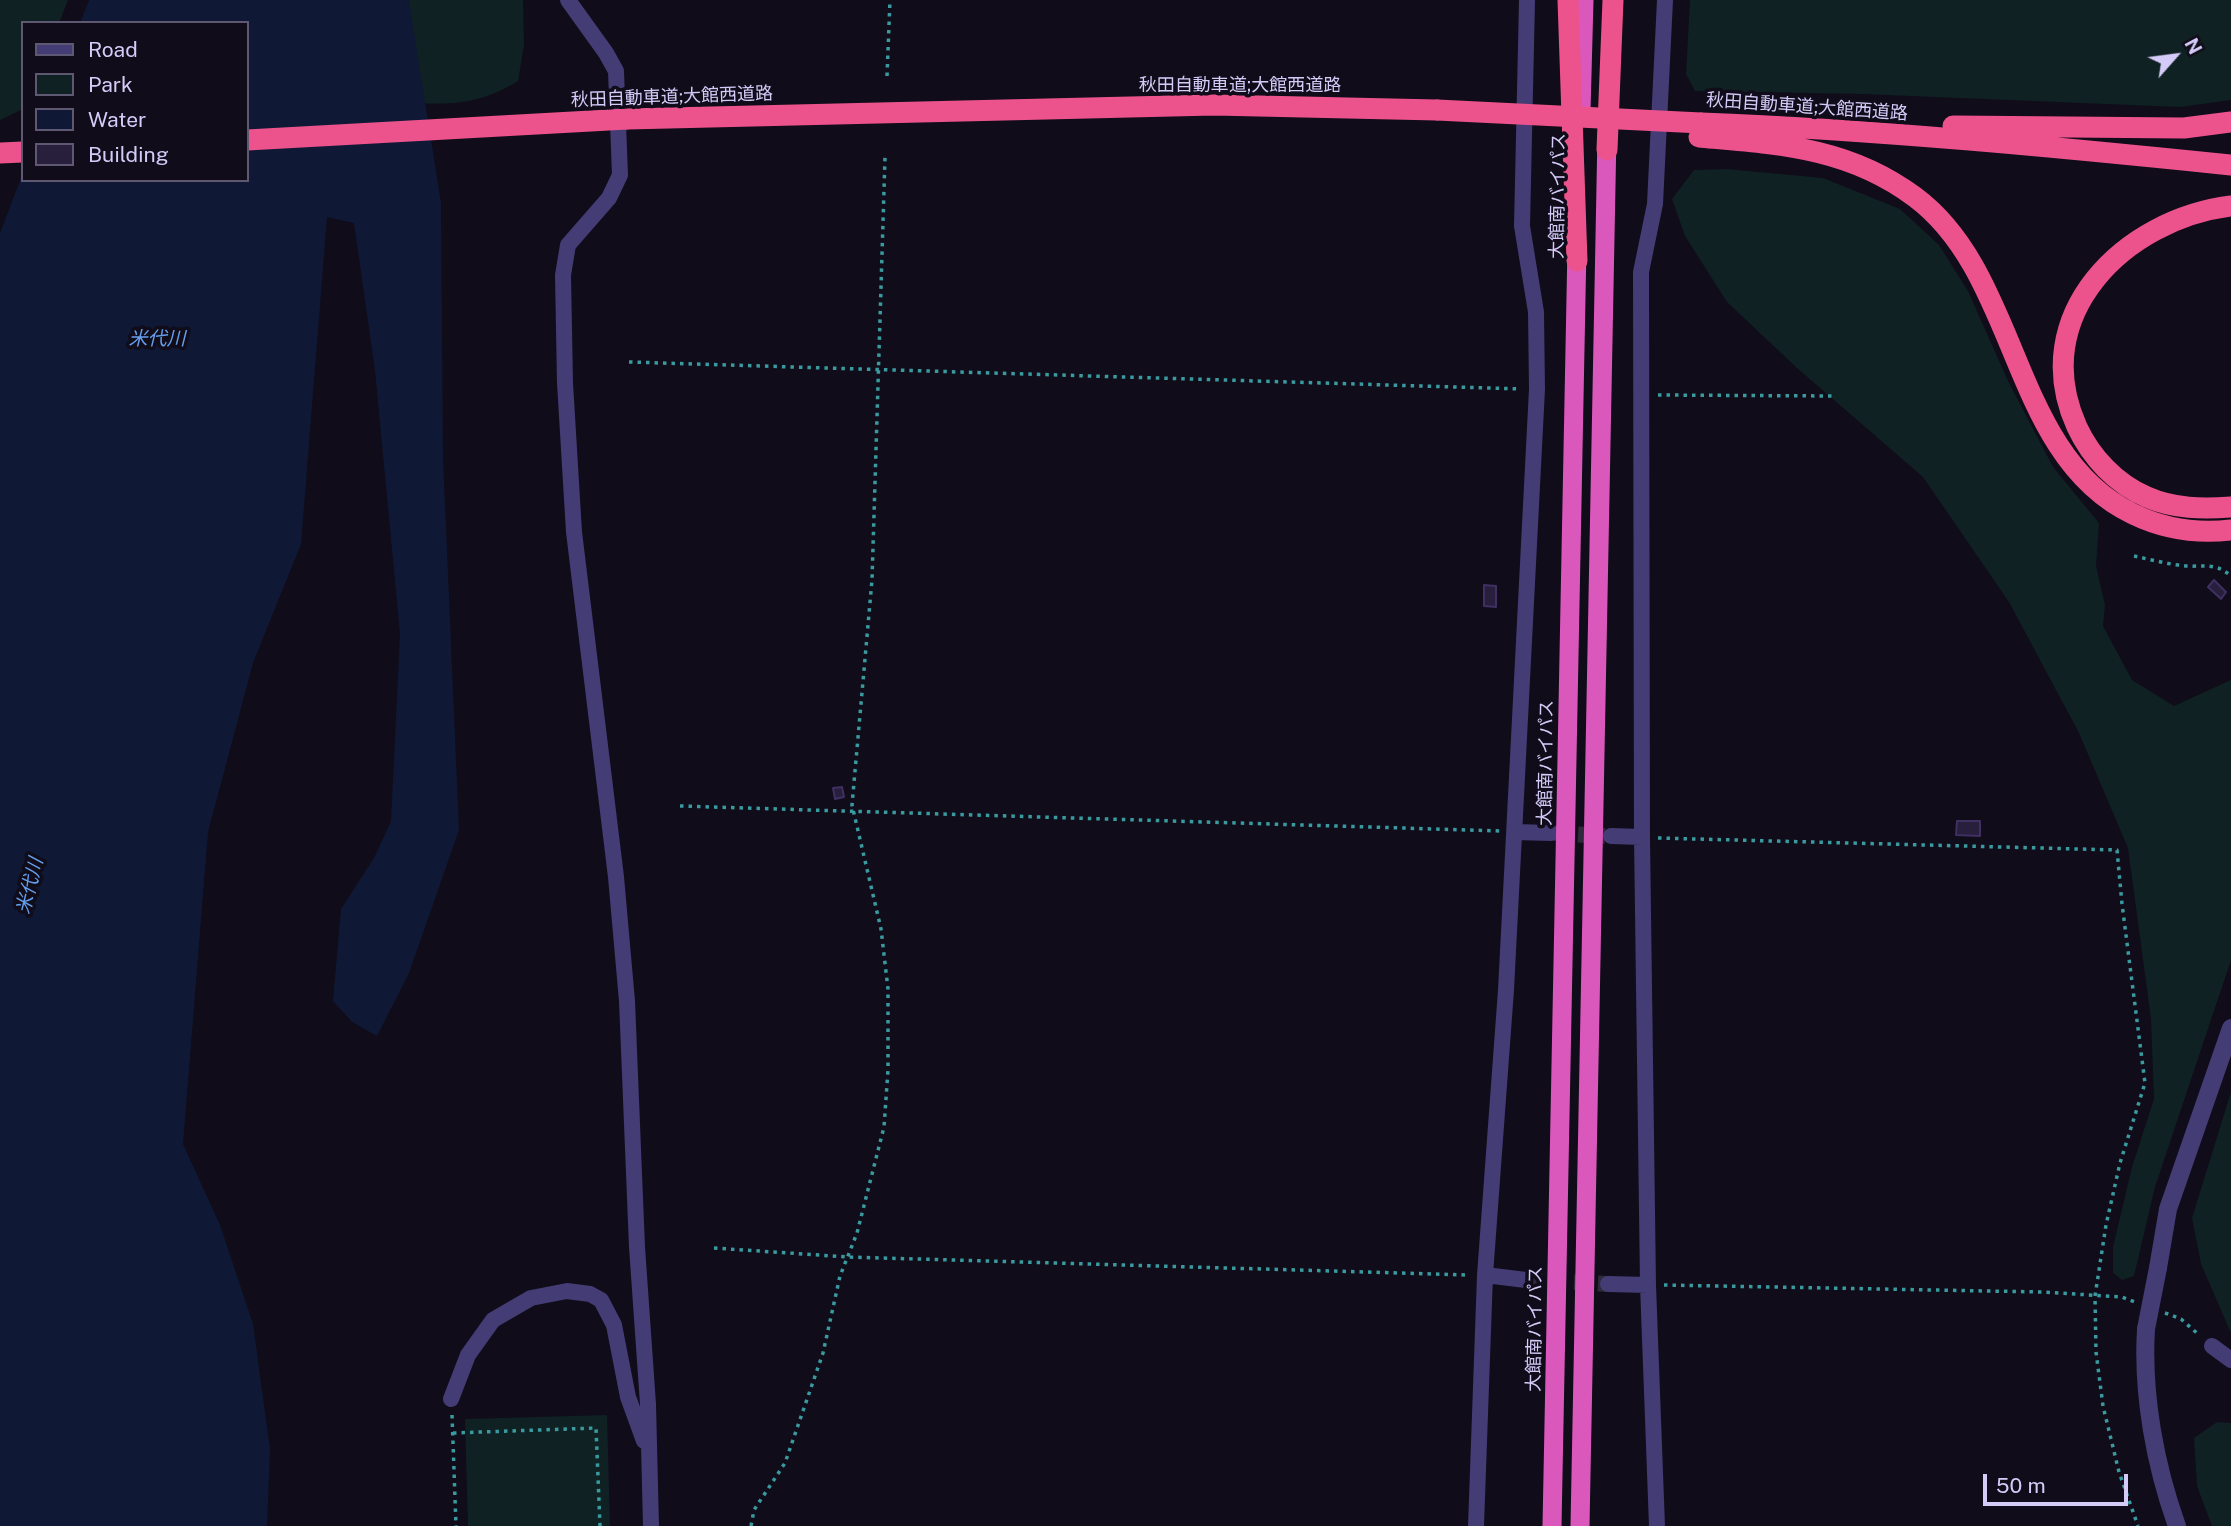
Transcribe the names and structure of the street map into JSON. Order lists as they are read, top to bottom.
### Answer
{
  "streets": {
    "highway": ["秋田自動車道;大館西道路", "大館南バイパス"]
  },
  "water": ["米代川"],
  "legend": [
    "Road",
    "Park",
    "Water",
    "Building"
  ],
  "scale_bar": "50 m",
  "north": "top right"
}
